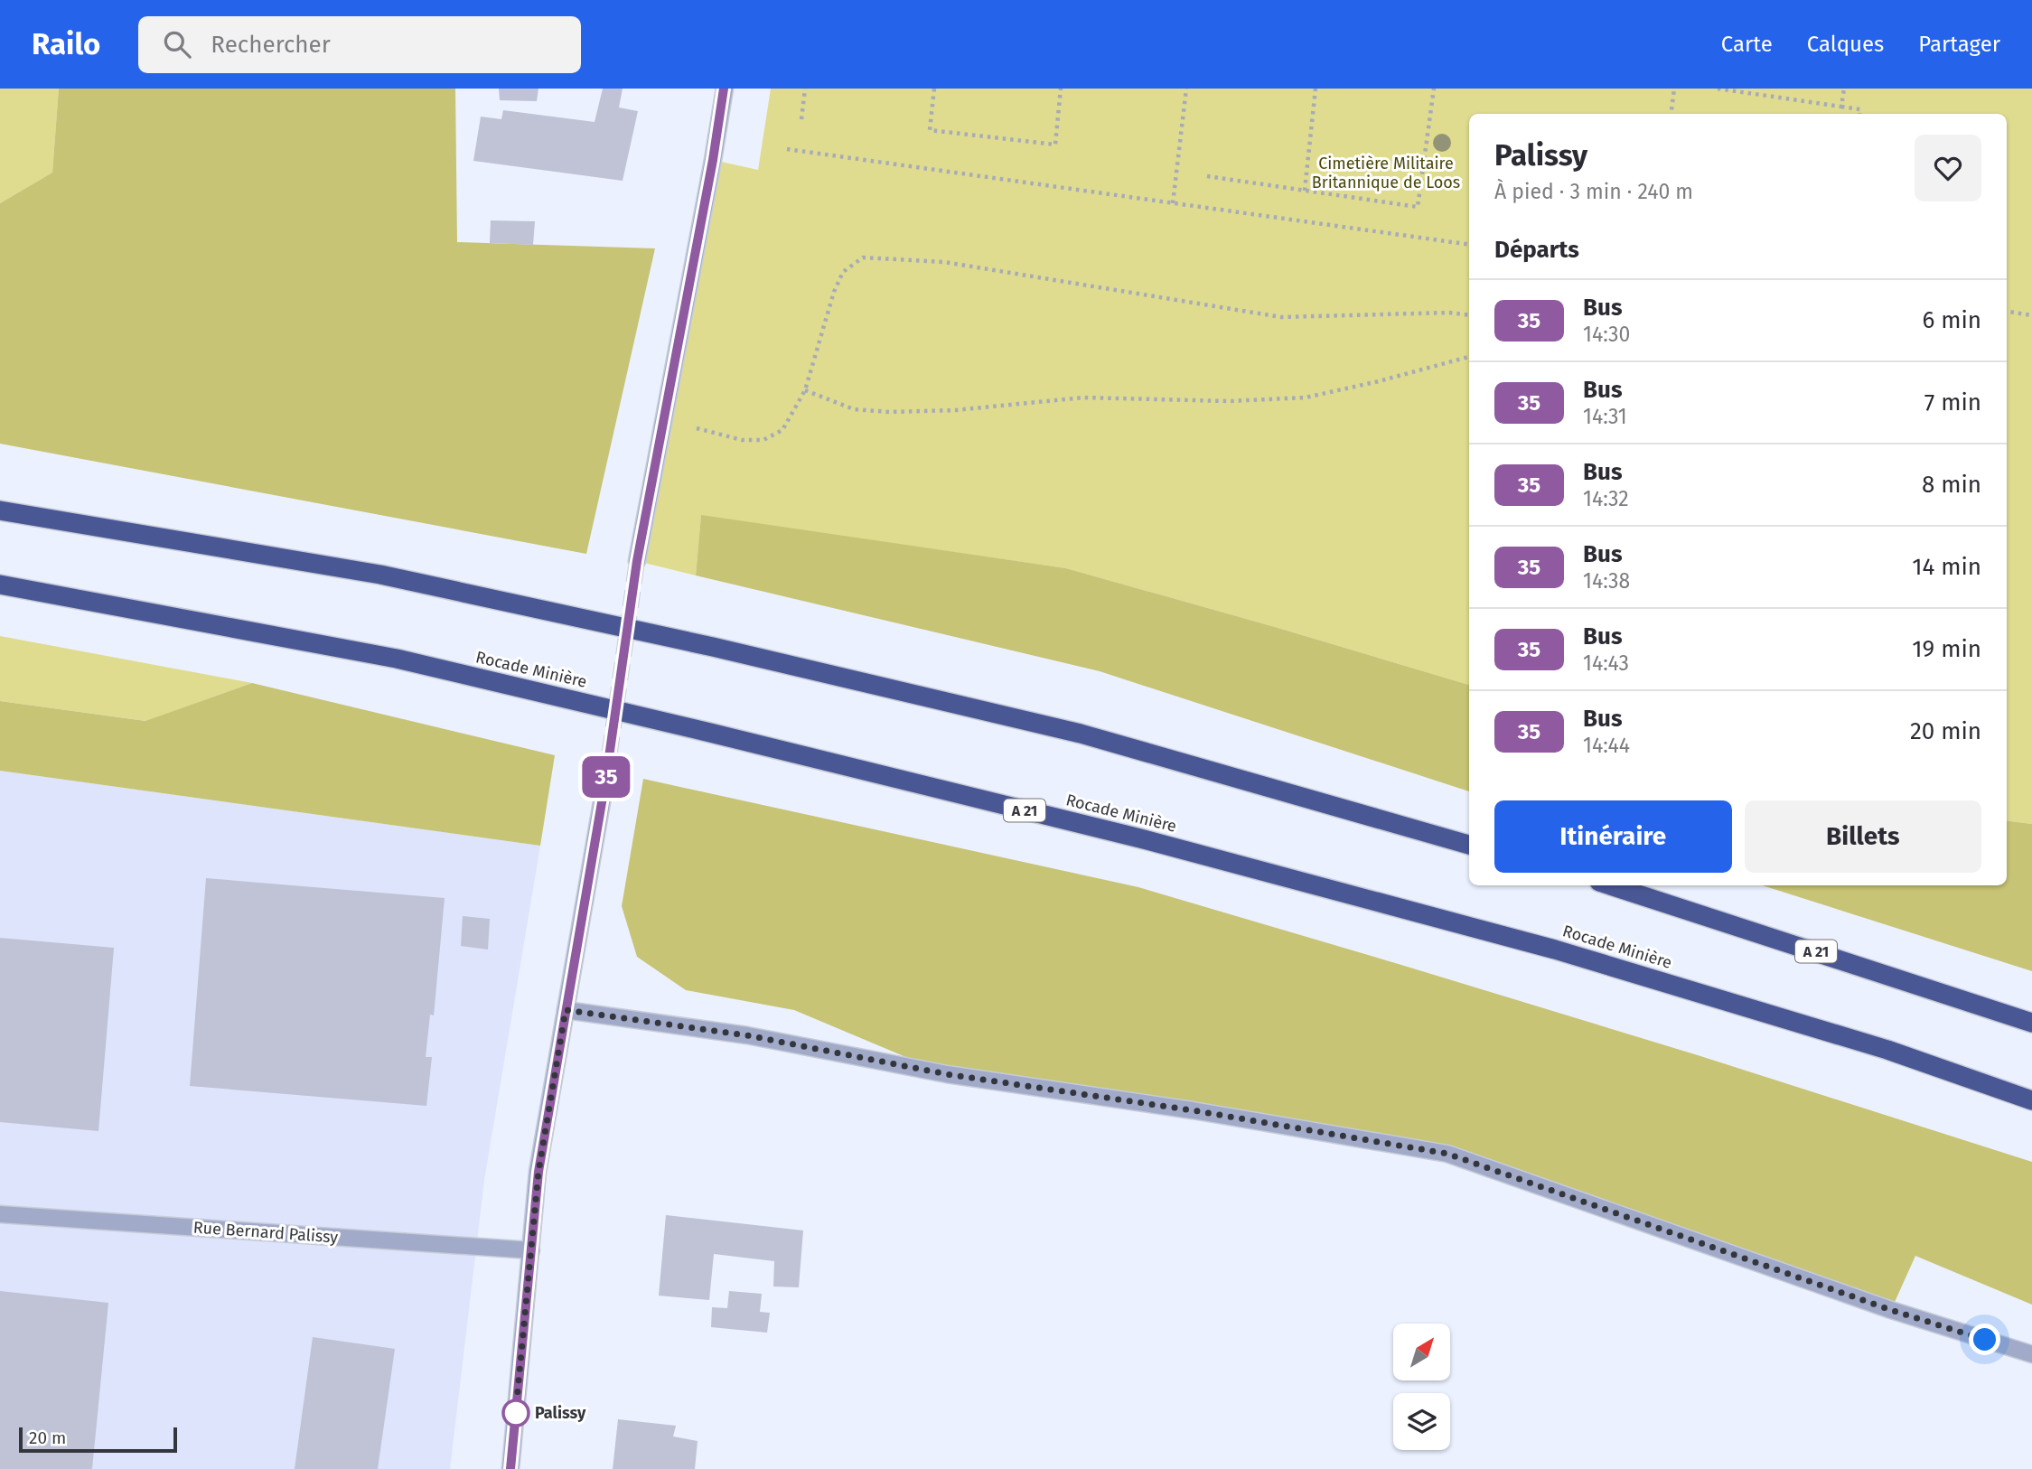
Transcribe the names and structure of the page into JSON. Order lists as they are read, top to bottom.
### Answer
{
  "streets": {
    "highway": ["Rocade Minière", "A 21"],
    "street": ["Rue Bernard Palissy"]
  },
  "parks": ["Cimetière Militaire Britannique de Loos"],
  "places": ["Palissy"],
  "lines": ["bus line 35"],
  "scale_bar": "20 m",
  "north": "top right",
  "page": {
    "header": "Railo",
    "search": "Rechercher",
    "nav": ["Carte", "Calques", "Partager"],
    "on_map": "35",
    "heading": [
      ["Palissy", "À pied · 3 min · 240 m"],
      "Départs"
    ],
    "list": [
      {
        "mark": "35",
        "name": "Bus",
        "note": "14:30",
        "value": "6 min"
      },
      {
        "mark": "35",
        "name": "Bus",
        "note": "14:31",
        "value": "7 min"
      },
      {
        "mark": "35",
        "name": "Bus",
        "note": "14:32",
        "value": "8 min"
      },
      {
        "mark": "35",
        "name": "Bus",
        "note": "14:38",
        "value": "14 min"
      },
      {
        "mark": "35",
        "name": "Bus",
        "note": "14:43",
        "value": "19 min"
      },
      {
        "mark": "35",
        "name": "Bus",
        "note": "14:44",
        "value": "20 min"
      }
    ],
    "buttons": ["Itinéraire", "Billets"],
    "scale": "20 m"
  }
}
